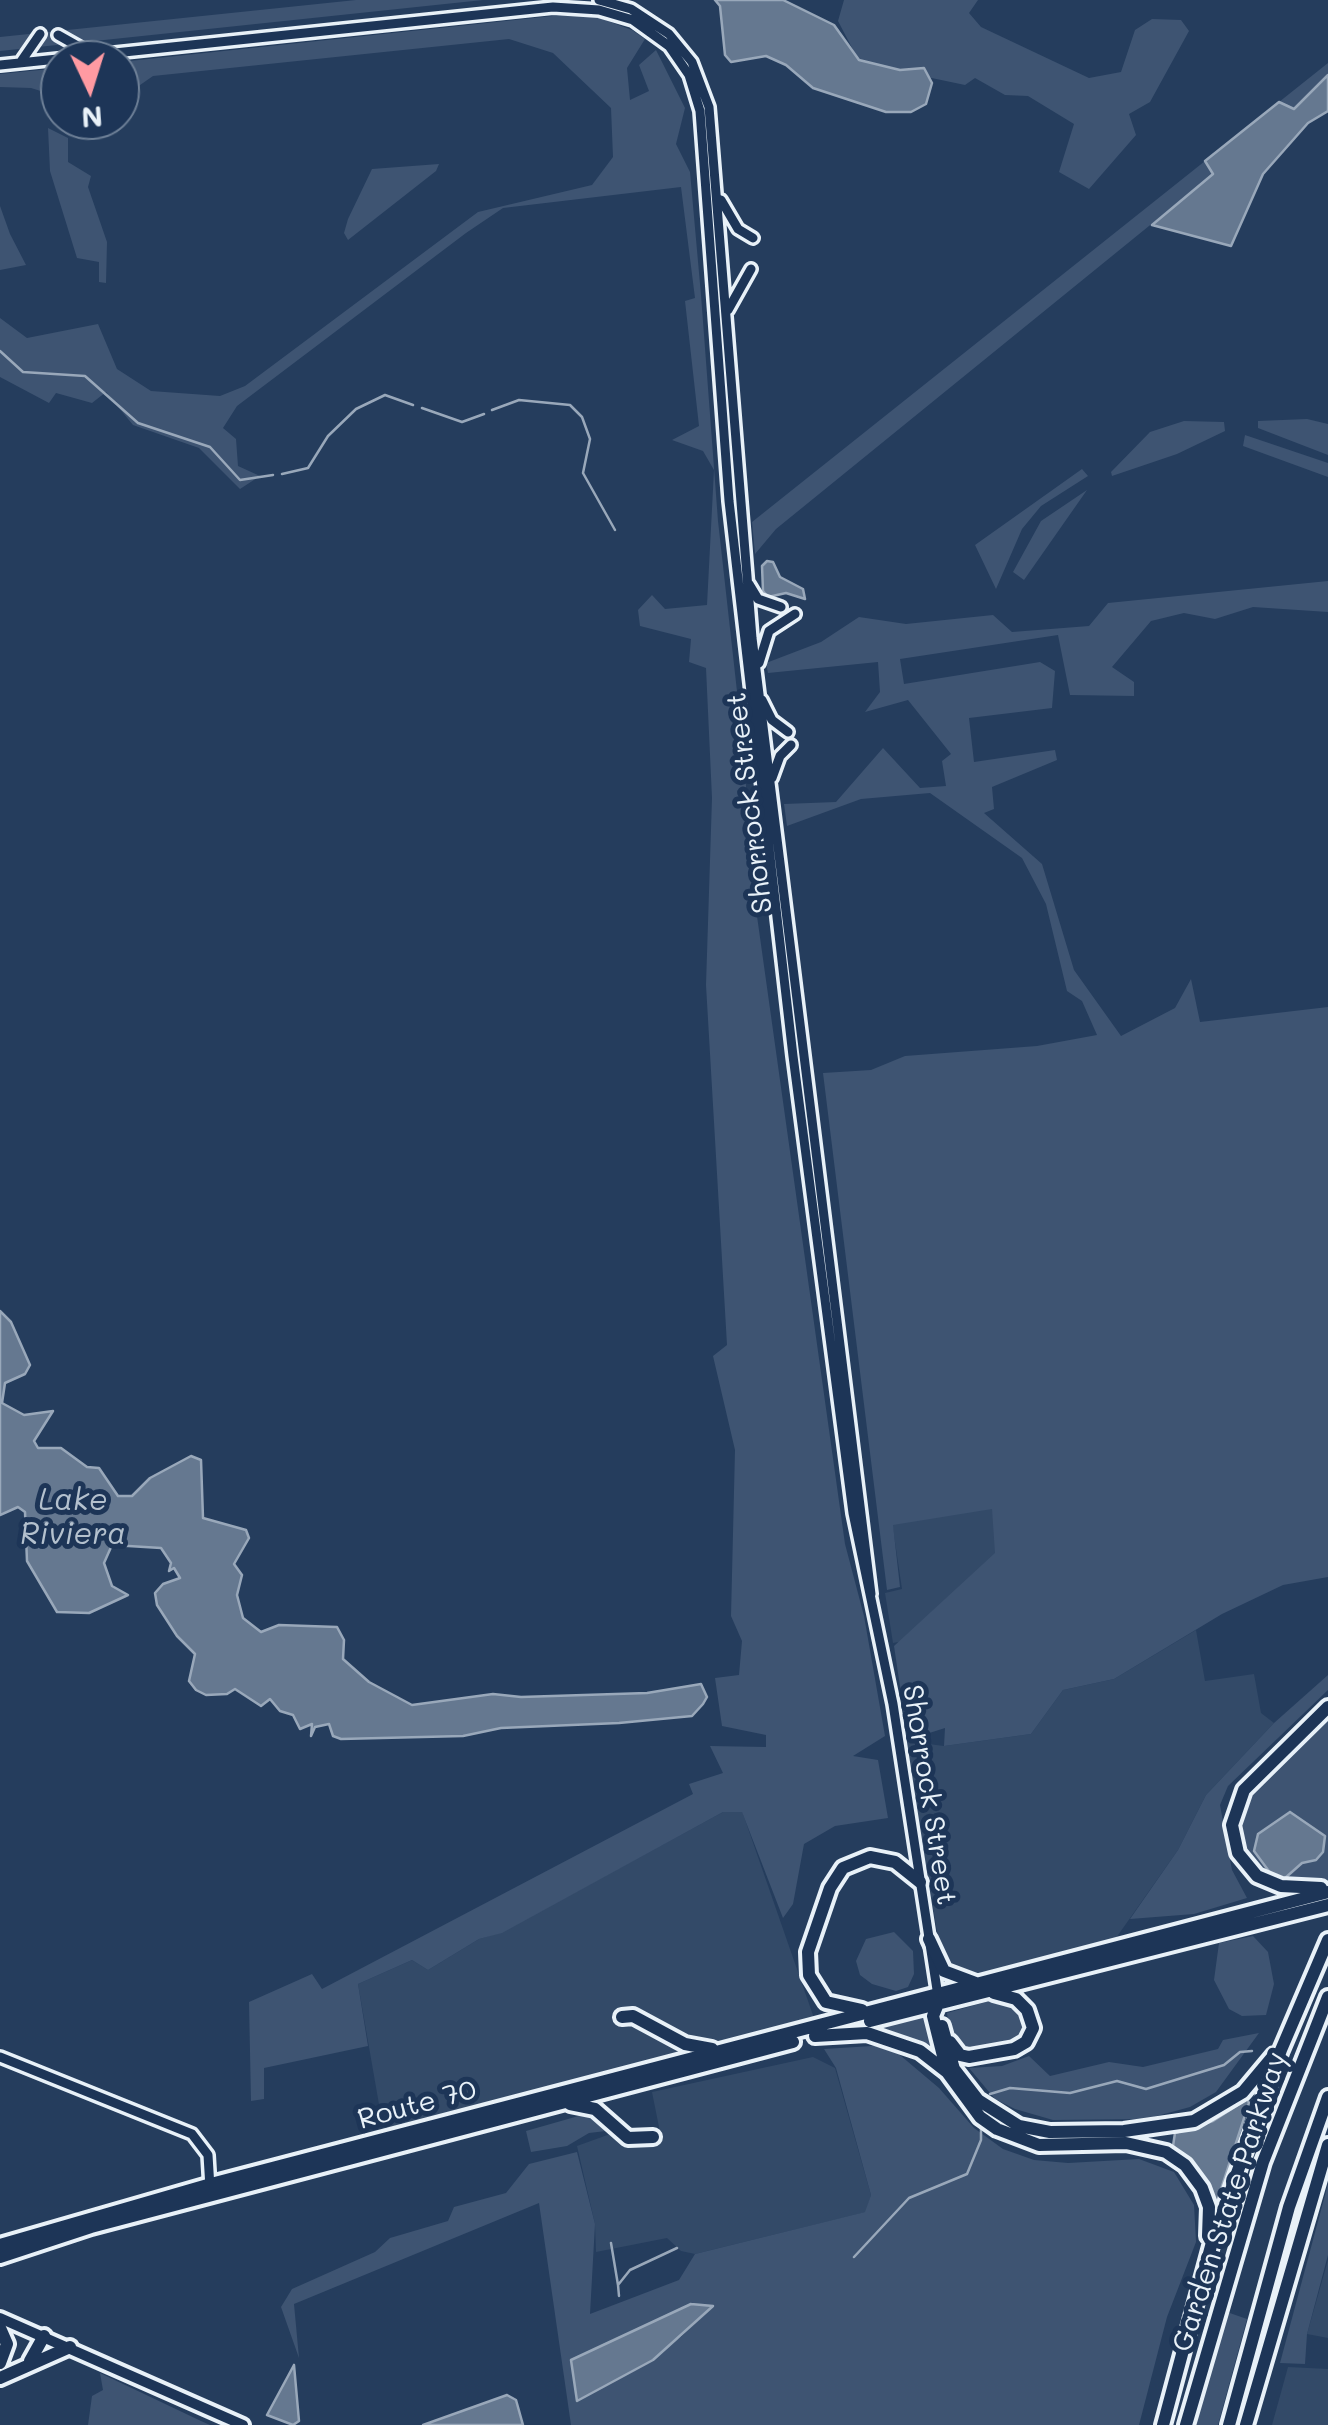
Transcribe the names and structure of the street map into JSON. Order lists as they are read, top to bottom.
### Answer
{
  "streets": {
    "highway": ["Route 70", "Garden State Parkway"],
    "main road": ["Shorrock Street"]
  },
  "crossings": [
    ["Shorrock Street", "Route 70"]
  ],
  "water": ["Lake Riviera"],
  "north": "bottom"
}
